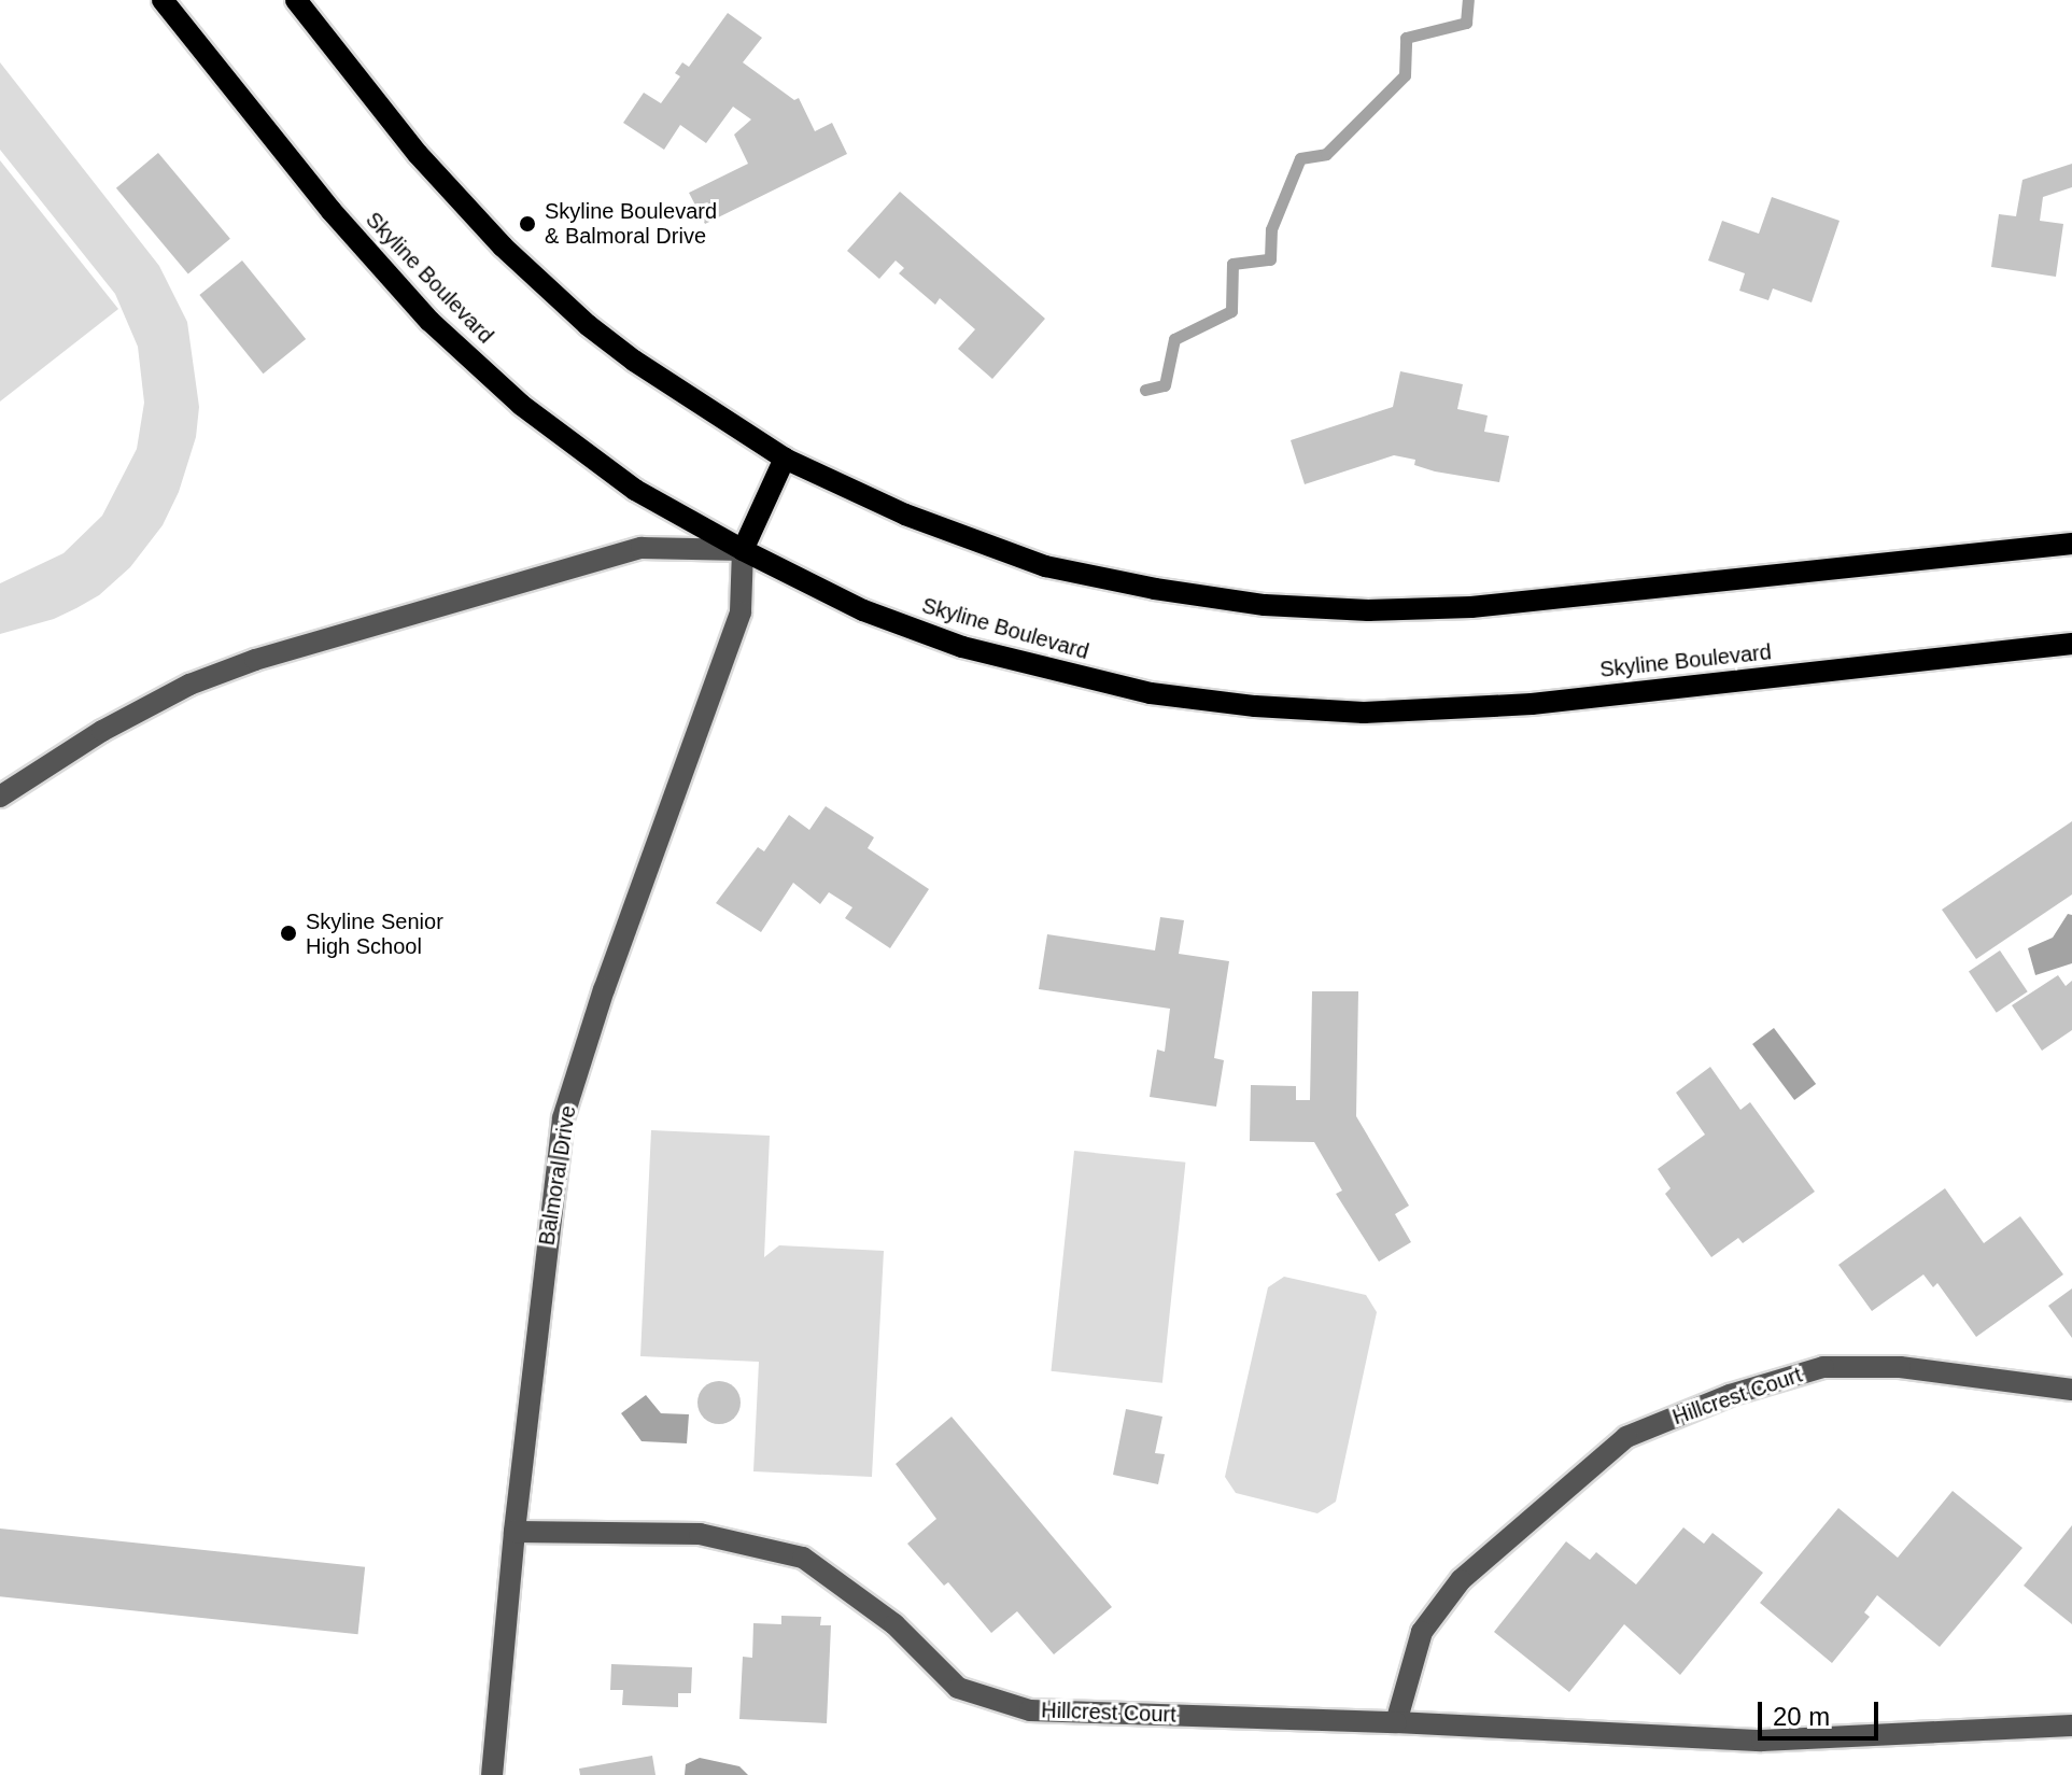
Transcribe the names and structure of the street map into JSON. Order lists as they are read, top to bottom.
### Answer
{
  "streets": {
    "main road": ["Skyline Boulevard"],
    "street": ["Balmoral Drive", "Hillcrest Court"]
  },
  "crossings": [
    ["Skyline Boulevard", "Balmoral Drive"],
    ["Balmoral Drive", "Hillcrest Court"]
  ],
  "places": ["Skyline Boulevard & Balmoral Drive", "Skyline Senior High School"],
  "scale_bar": "20 m"
}
